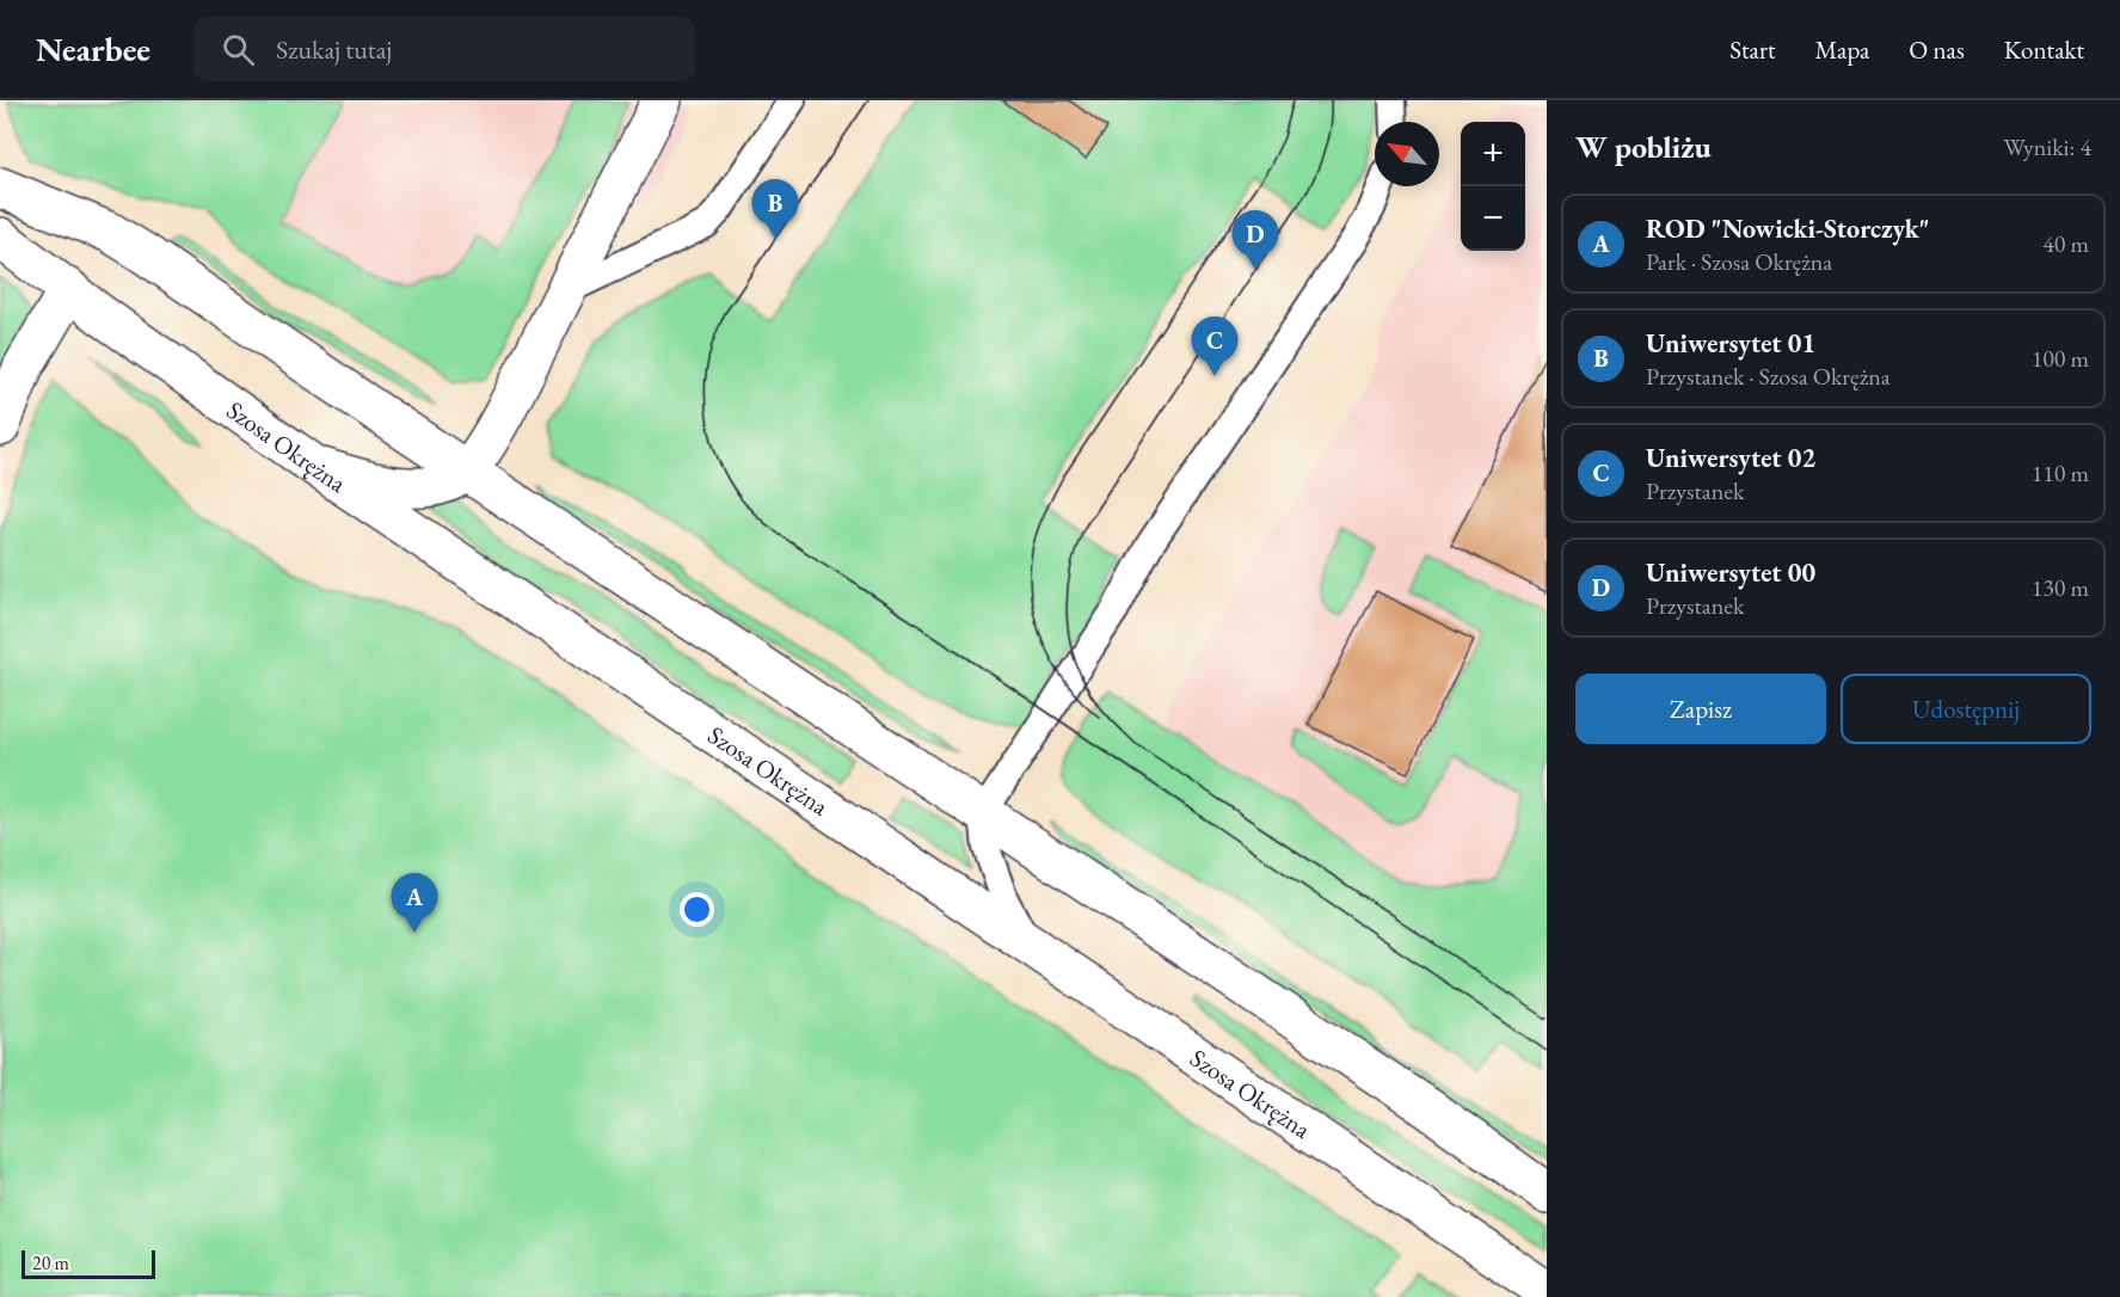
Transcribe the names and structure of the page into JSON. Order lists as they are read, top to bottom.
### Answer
{
  "streets": {
    "street": ["Szosa Okrężna"]
  },
  "scale_bar": "20 m",
  "north": "top left",
  "page": {
    "header": "Nearbee",
    "search": "Szukaj tutaj",
    "nav": [
      "Start",
      "Mapa",
      "O nas",
      "Kontakt"
    ],
    "heading": ["W pobliżu", "Wyniki: 4"],
    "map_buttons": ["+", "−"],
    "pins": [
      "B",
      "D",
      "C",
      "A"
    ],
    "list": [
      {
        "mark": "A",
        "name": "ROD \"Nowicki-Storczyk\"",
        "note": "Park · Szosa Okrężna",
        "value": "40 m"
      },
      {
        "mark": "B",
        "name": "Uniwersytet 01",
        "note": "Przystanek · Szosa Okrężna",
        "value": "100 m"
      },
      {
        "mark": "C",
        "name": "Uniwersytet 02",
        "note": "Przystanek",
        "value": "110 m"
      },
      {
        "mark": "D",
        "name": "Uniwersytet 00",
        "note": "Przystanek",
        "value": "130 m"
      }
    ],
    "buttons": ["Zapisz", "Udostępnij"],
    "scale": "20 m"
  }
}
